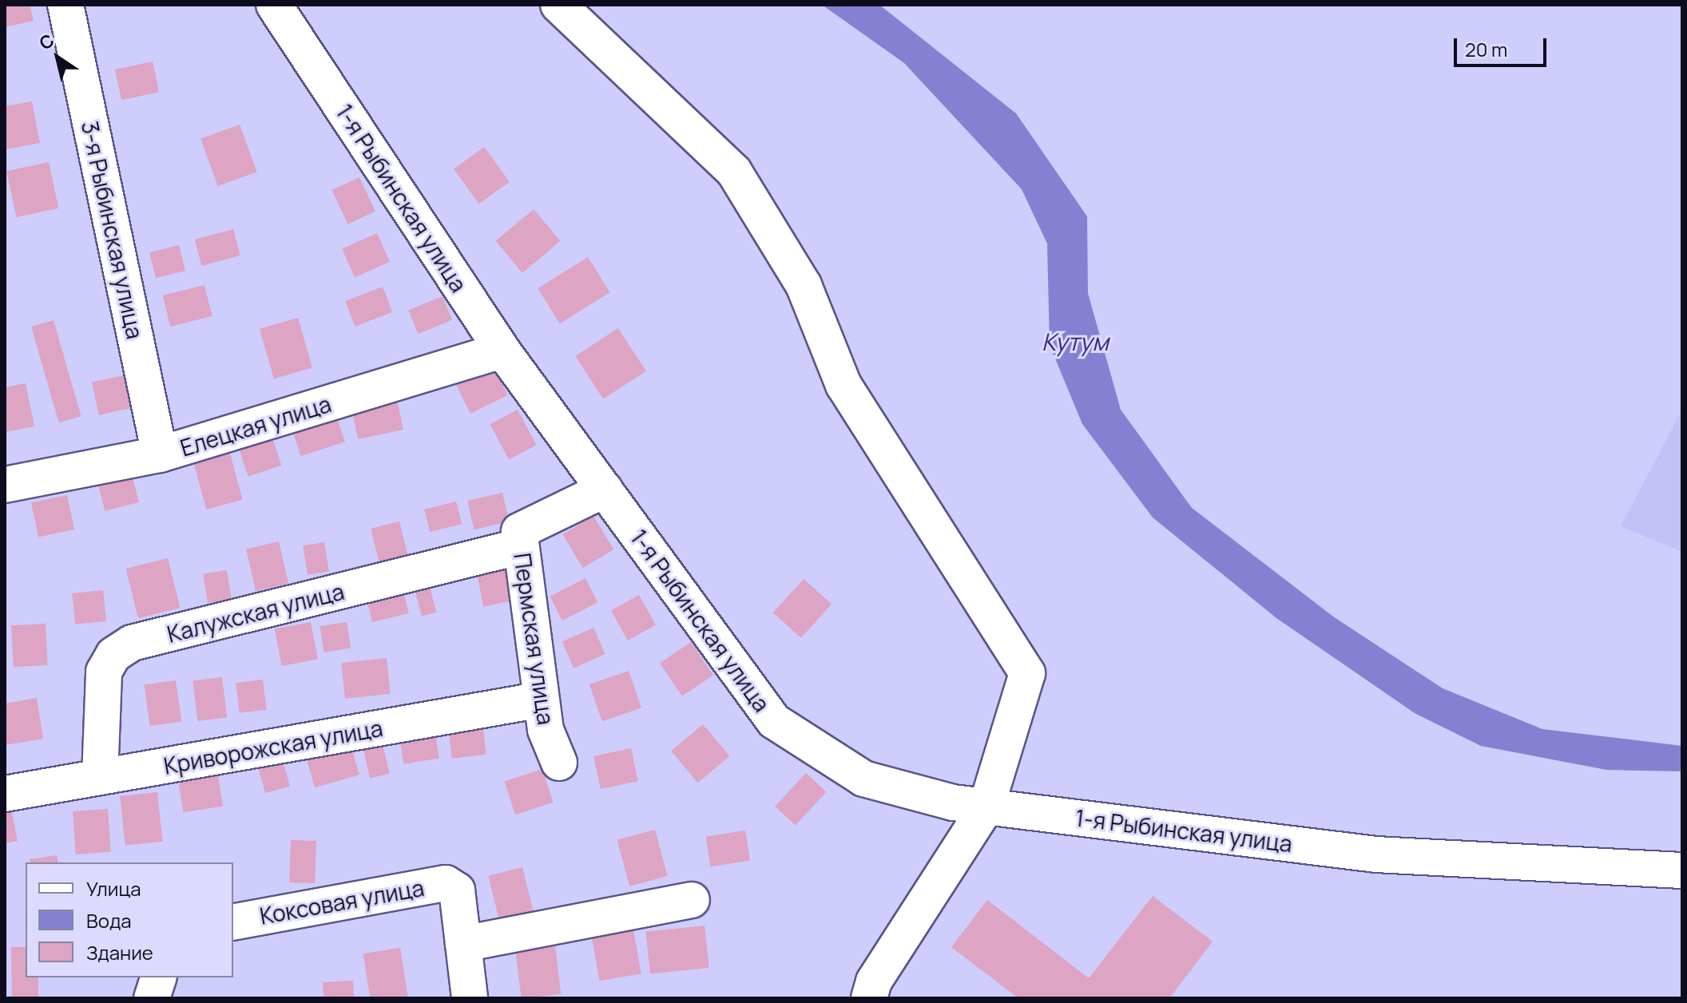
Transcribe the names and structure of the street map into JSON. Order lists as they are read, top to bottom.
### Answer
{
  "streets": {
    "street": [
      "1-я Рыбинская улица",
      "3-я Рыбинская улица",
      "Елецкая улица",
      "Калужская улица",
      "Пермская улица",
      "Криворожская улица",
      "Коксовая улица"
    ]
  },
  "crossings": [
    ["1-я Рыбинская улица", "Елецкая улица"],
    ["1-я Рыбинская улица", "Пермская улица"],
    ["3-я Рыбинская улица", "Елецкая улица"],
    ["Калужская улица", "Пермская улица"],
    ["Калужская улица", "Криворожская улица"],
    ["Пермская улица", "Криворожская улица"]
  ],
  "water": ["Кутум"],
  "legend": ["Улица", "Вода", "Здание"],
  "scale_bar": "20 m",
  "north": "top left"
}
